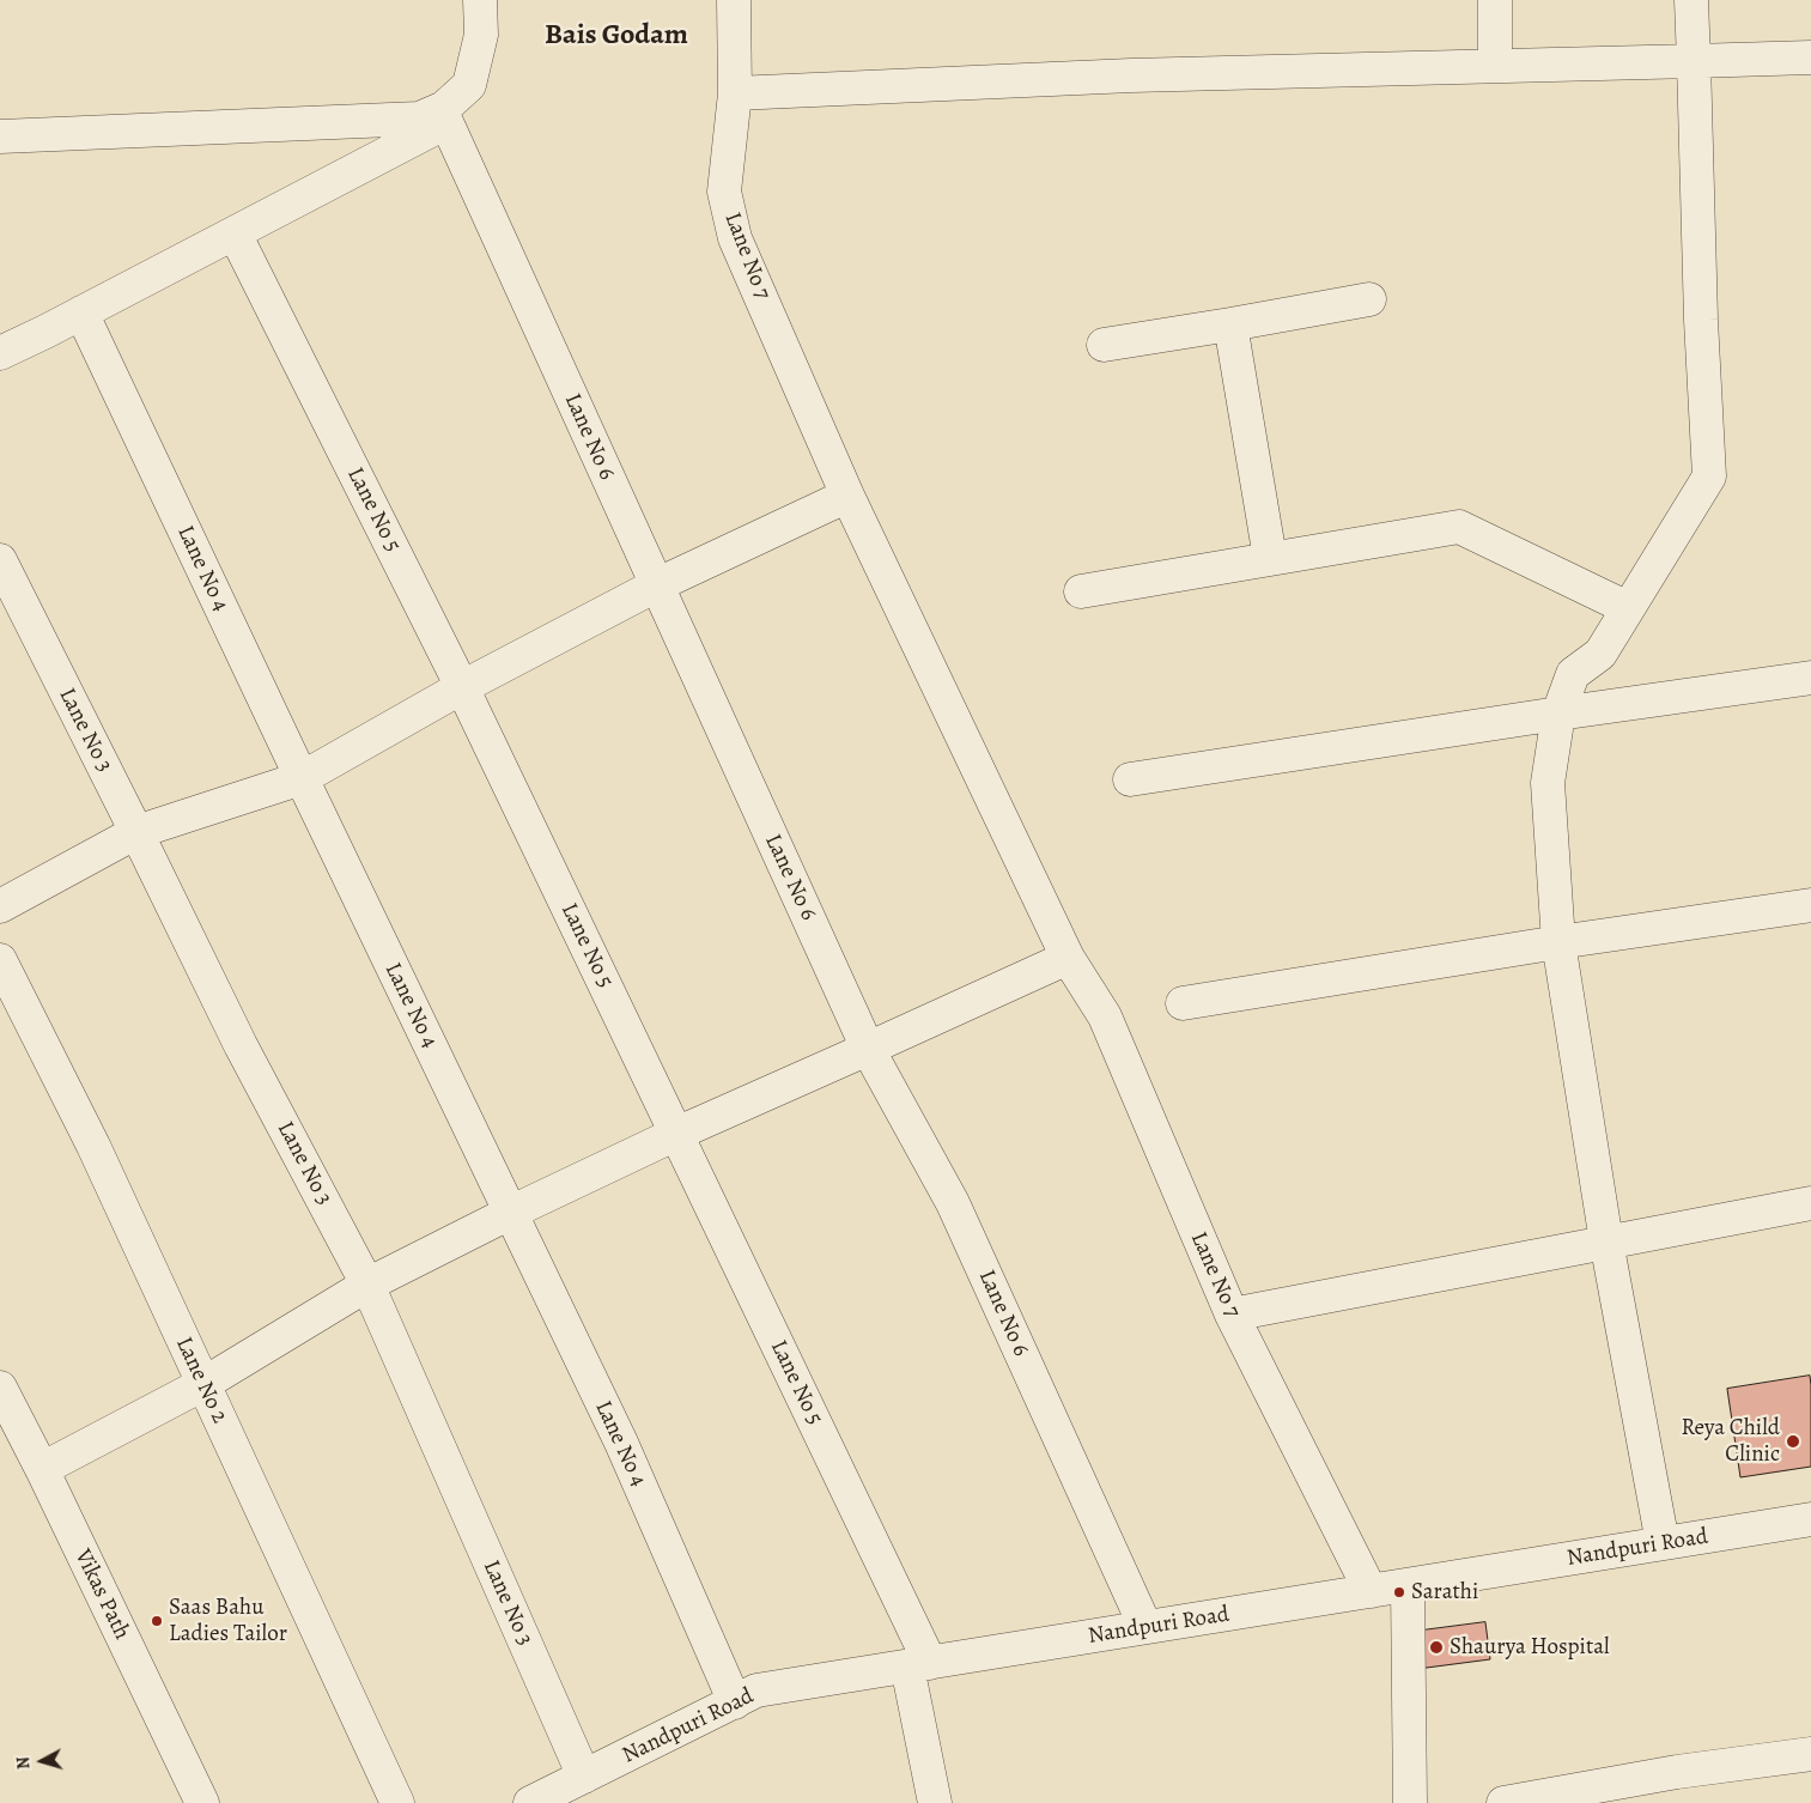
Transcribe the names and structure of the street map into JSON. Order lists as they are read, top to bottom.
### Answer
{
  "streets": {
    "street": [
      "Lane No 7",
      "Lane No 6",
      "Lane No 5",
      "Lane No 4",
      "Lane No 3",
      "Lane No 2",
      "Nandpuri Road",
      "Vikas Path"
    ]
  },
  "crossings": [
    ["Lane No 7", "Nandpuri Road"],
    ["Lane No 6", "Lane No 5"],
    ["Lane No 6", "Nandpuri Road"],
    ["Lane No 5", "Nandpuri Road"],
    ["Lane No 4", "Nandpuri Road"],
    ["Lane No 3", "Nandpuri Road"]
  ],
  "districts": ["Bais Godam"],
  "places": [
    "Reya Child Clinic",
    "Sarathi",
    "Saas Bahu Ladies Tailor",
    "Shaurya Hospital"
  ],
  "north": "left"
}
